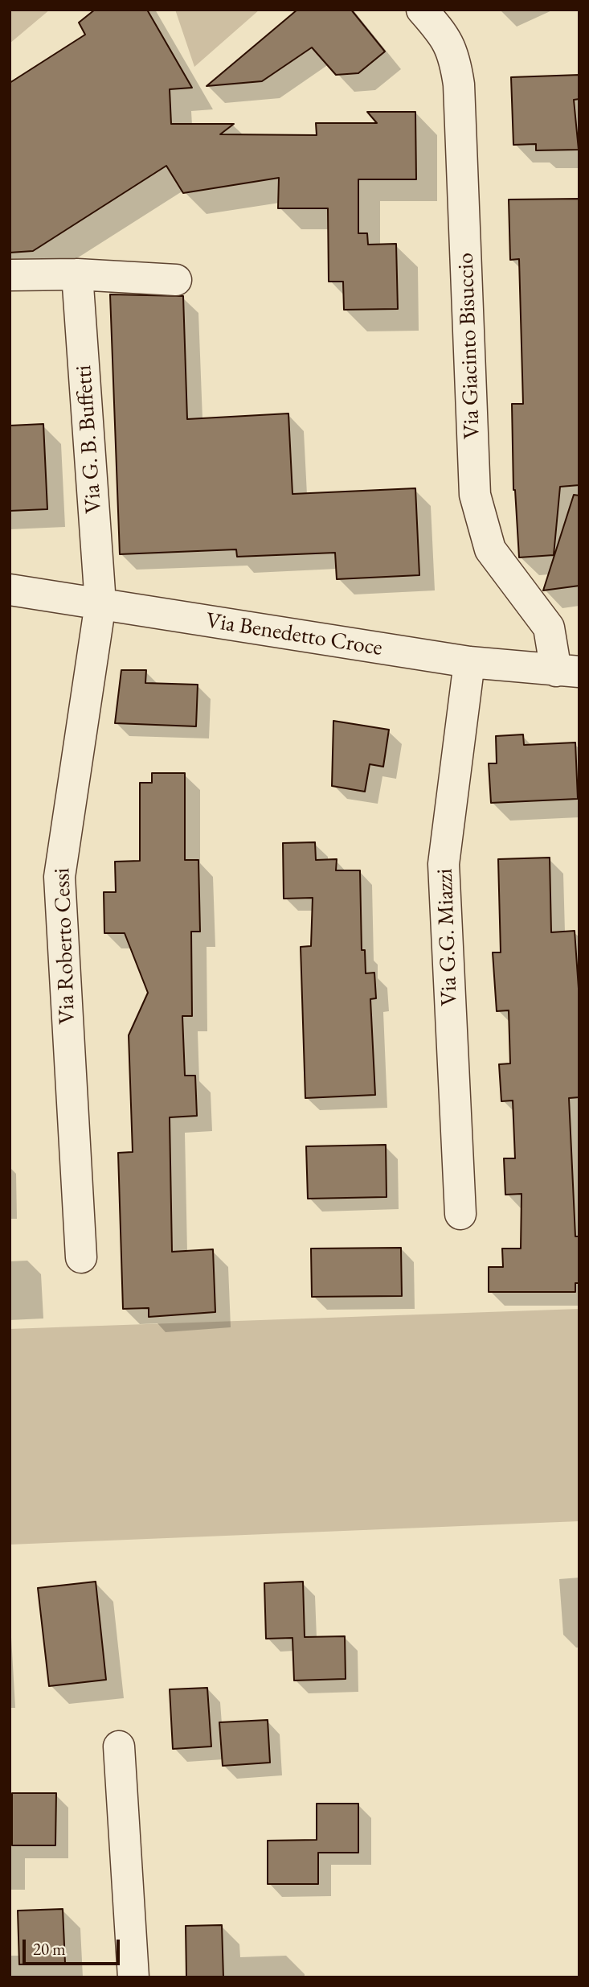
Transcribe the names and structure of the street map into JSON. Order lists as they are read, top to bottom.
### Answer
{
  "streets": {
    "street": [
      "Via Giacinto Bisuccio",
      "Via G. B. Buffetti",
      "Via Benedetto Croce",
      "Via G.G. Miazzi",
      "Via Roberto Cessi"
    ]
  },
  "crossings": [
    ["Via Giacinto Bisuccio", "Via Benedetto Croce"],
    ["Via G. B. Buffetti", "Via Benedetto Croce"],
    ["Via G. B. Buffetti", "Via Roberto Cessi"],
    ["Via Benedetto Croce", "Via G.G. Miazzi"],
    ["Via Benedetto Croce", "Via Roberto Cessi"]
  ],
  "scale_bar": "20 m"
}
